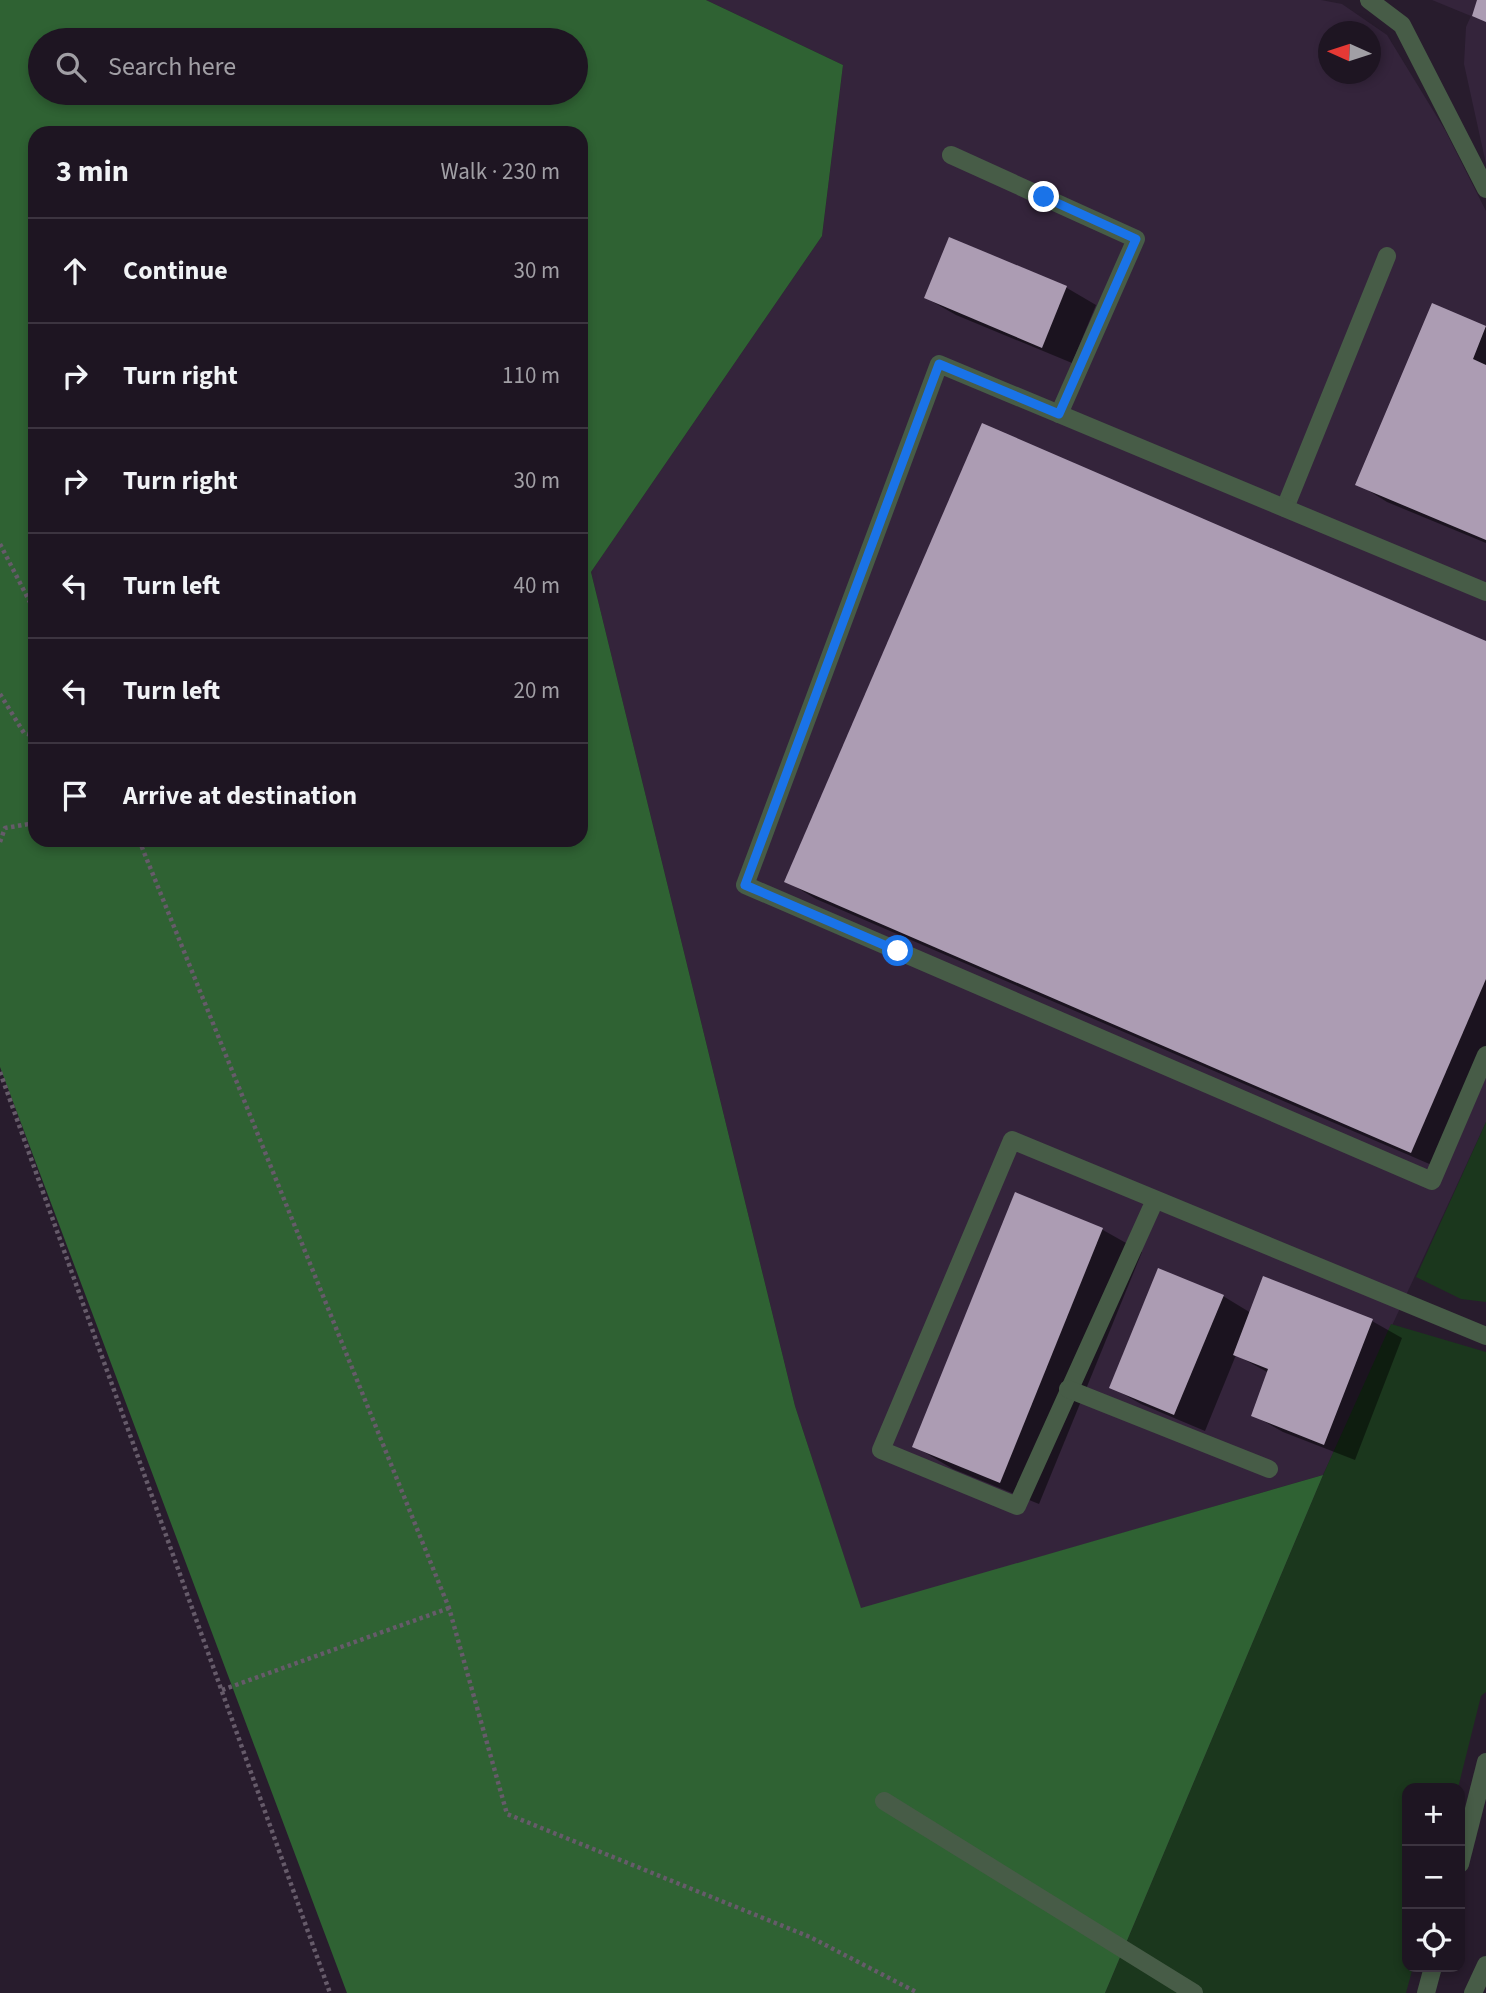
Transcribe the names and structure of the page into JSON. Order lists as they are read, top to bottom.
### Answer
{
  "north": "left",
  "page": {
    "search": "Search here",
    "heading": ["3 min", "Walk · 230 m"],
    "list": [
      ["Continue", "30 m"],
      ["Turn right", "110 m"],
      ["Turn right", "30 m"],
      ["Turn left", "40 m"],
      ["Turn left", "20 m"],
      "Arrive at destination"
    ],
    "map_buttons": ["+", "−"]
  }
}
